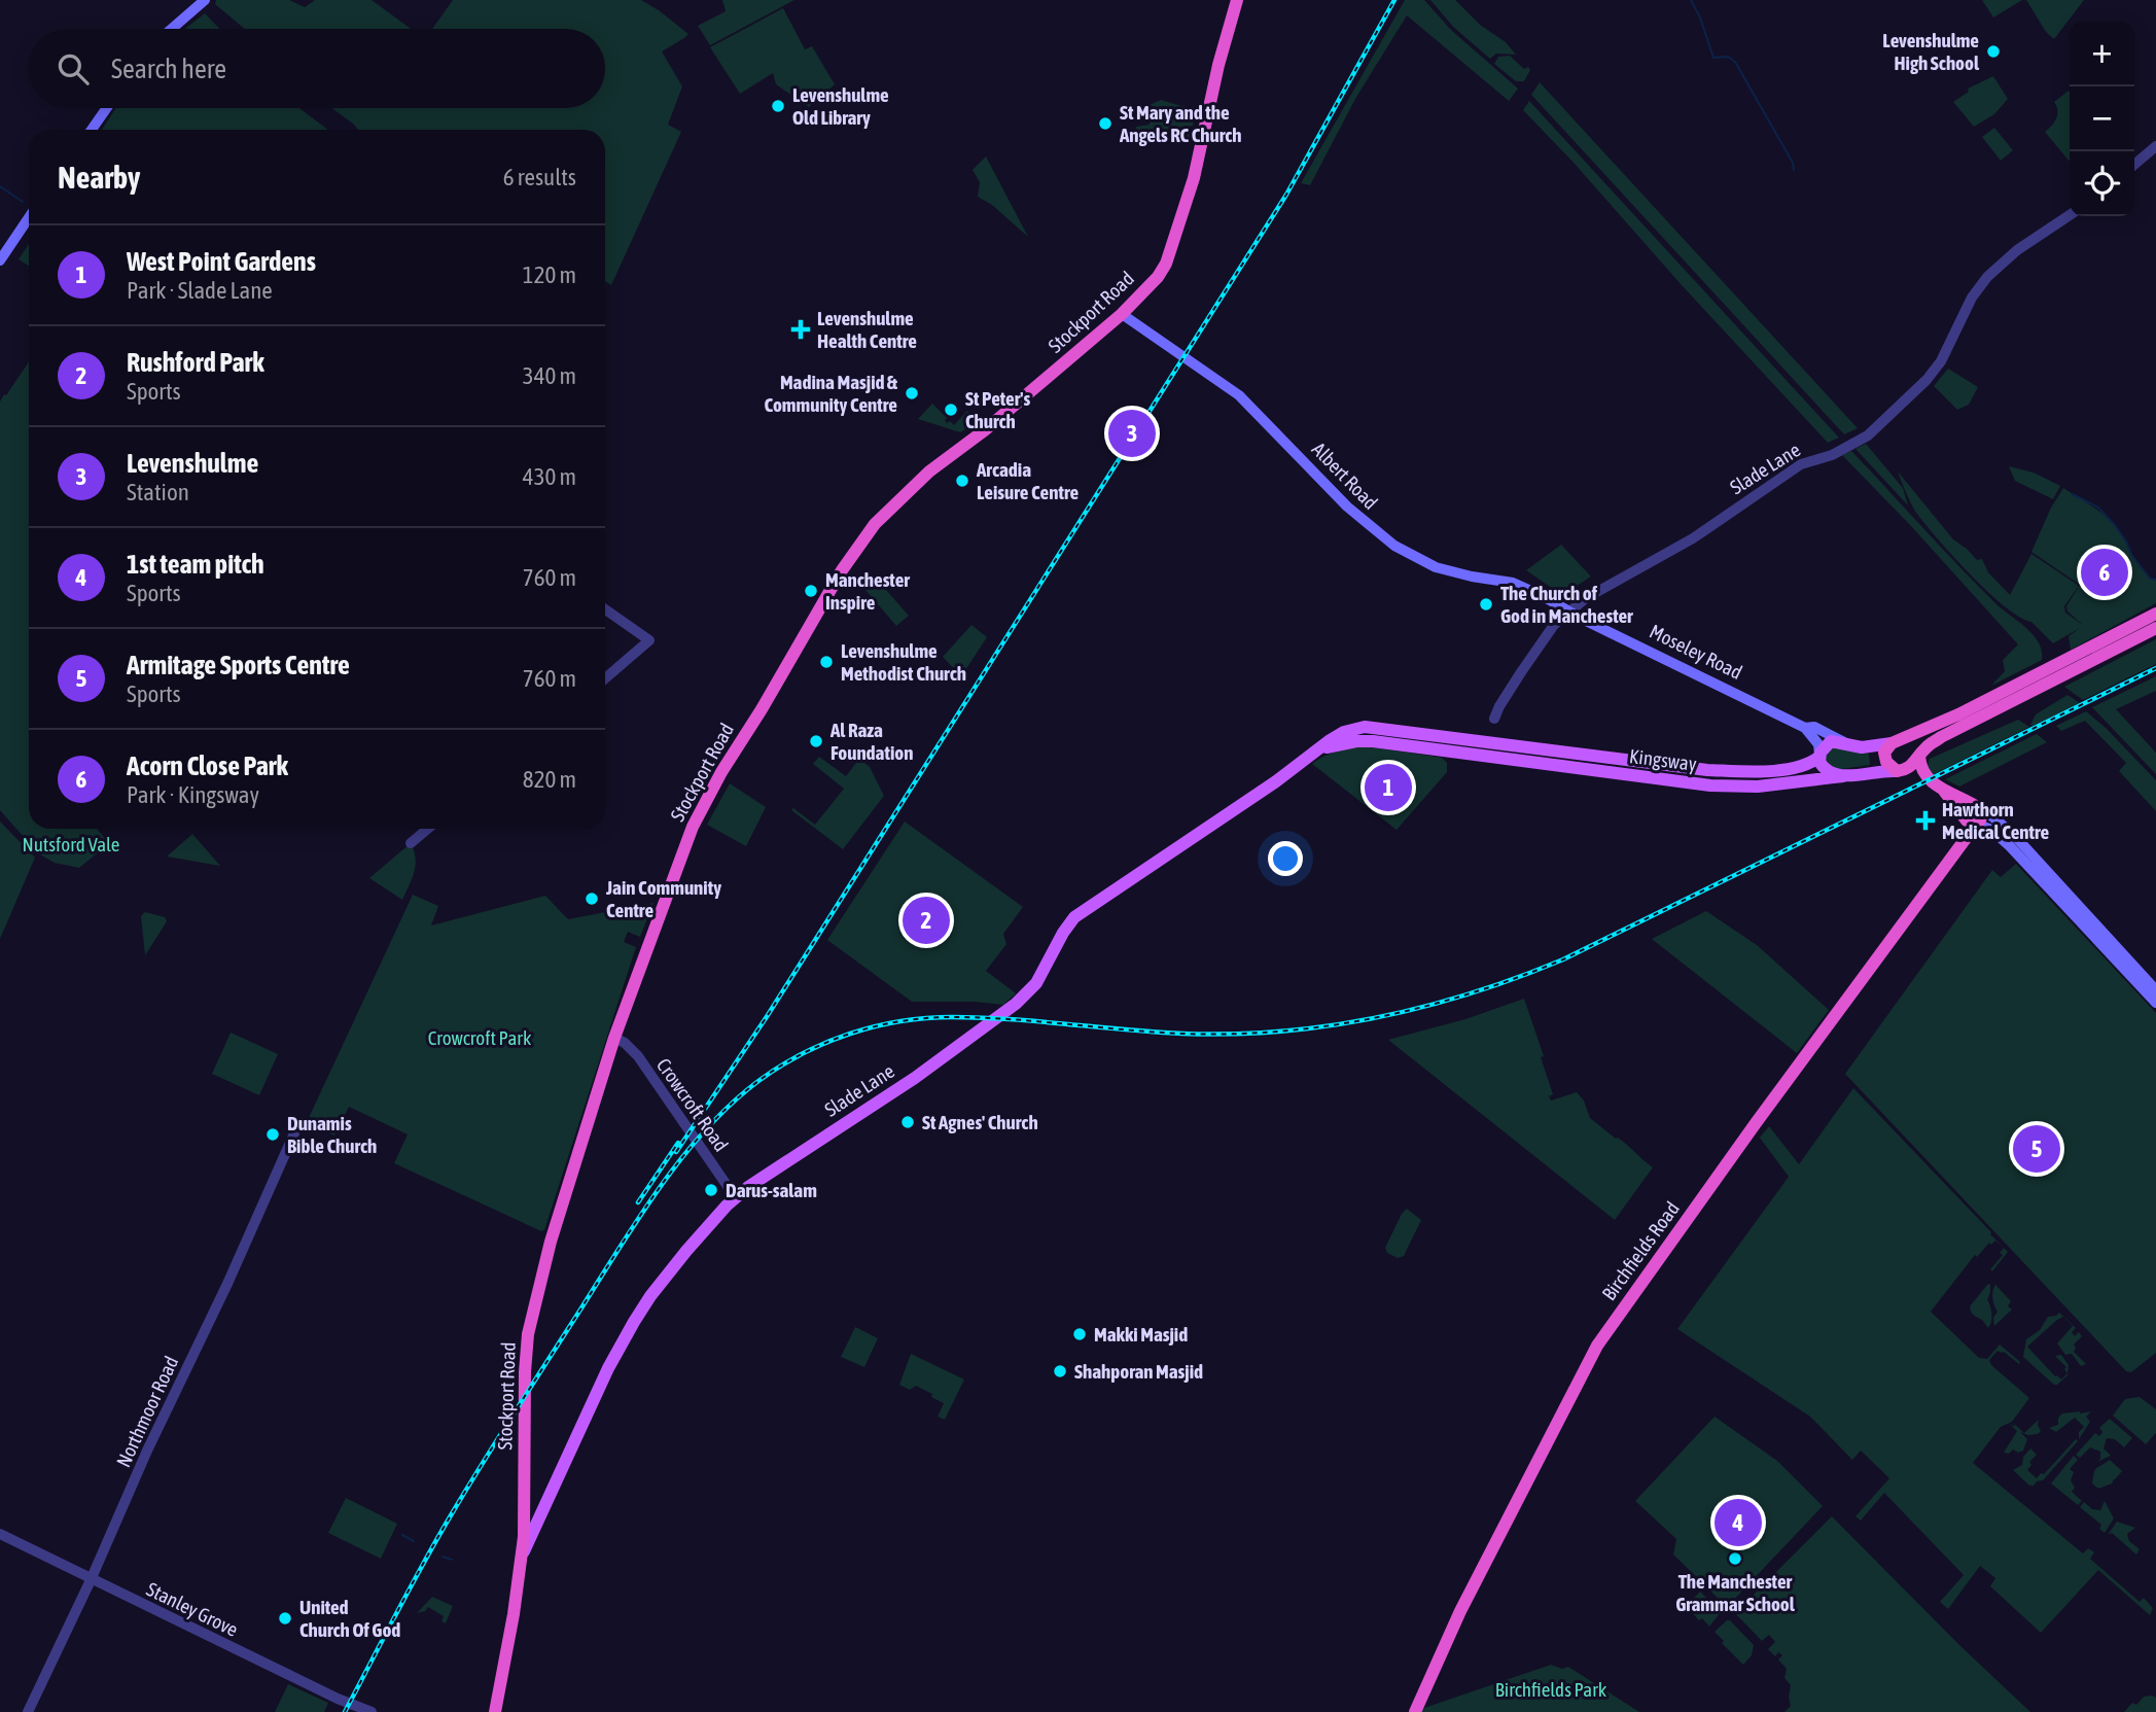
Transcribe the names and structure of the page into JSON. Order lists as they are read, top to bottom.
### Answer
{
  "streets": {
    "highway": ["Stockport Road", "Kingsway", "Birchfields Road"],
    "main road": ["Slade Lane", "Albert Road", "Moseley Road"],
    "street": ["Crowcroft Road", "Northmoor Road", "Stanley Grove"]
  },
  "crossings": [
    ["Stockport Road", "Slade Lane"],
    ["Stockport Road", "Albert Road"],
    ["Stockport Road", "Crowcroft Road"],
    ["Slade Lane", "Albert Road"],
    ["Slade Lane", "Moseley Road"],
    ["Slade Lane", "Kingsway"],
    ["Slade Lane", "Crowcroft Road"],
    ["Albert Road", "Moseley Road"],
    ["Moseley Road", "Kingsway"],
    ["Northmoor Road", "Stanley Grove"]
  ],
  "parks": ["Nutsford Vale", "Crowcroft Park", "Birchfields Park"],
  "places": {
    "other": [
      "Levenshulme High School",
      "Levenshulme Old Library",
      "St Mary and the Angels RC Church",
      "Madina Masjid & Community Centre",
      "St Peter's Church",
      "Arcadia Leisure Centre",
      "Manchester Inspire",
      "The Church of God in Manchester",
      "Levenshulme Methodist Church",
      "Al Raza Foundation",
      "Jain Community Centre",
      "St Agnes' Church",
      "Dunamis Bible Church",
      "Darus-salam",
      "Makki Masjid",
      "Shahporan Masjid",
      "The Manchester Grammar School",
      "United Church Of God"
    ],
    "health": ["Levenshulme Health Centre", "Hawthorn Medical Centre"]
  },
  "page": {
    "map_buttons": ["+", "−"],
    "search": "Search here",
    "heading": ["Nearby", "6 results"],
    "list": [
      {
        "mark": "1",
        "name": "West Point Gardens",
        "note": "Park · Slade Lane",
        "value": "120 m"
      },
      {
        "mark": "2",
        "name": "Rushford Park",
        "note": "Sports",
        "value": "340 m"
      },
      {
        "mark": "3",
        "name": "Levenshulme",
        "note": "Station",
        "value": "430 m"
      },
      {
        "mark": "4",
        "name": "1st team pitch",
        "note": "Sports",
        "value": "760 m"
      },
      {
        "mark": "5",
        "name": "Armitage Sports Centre",
        "note": "Sports",
        "value": "760 m"
      },
      {
        "mark": "6",
        "name": "Acorn Close Park",
        "note": "Park · Kingsway",
        "value": "820 m"
      }
    ],
    "pins": [
      "3",
      "6",
      "1",
      "2",
      "5",
      "4"
    ]
  }
}
